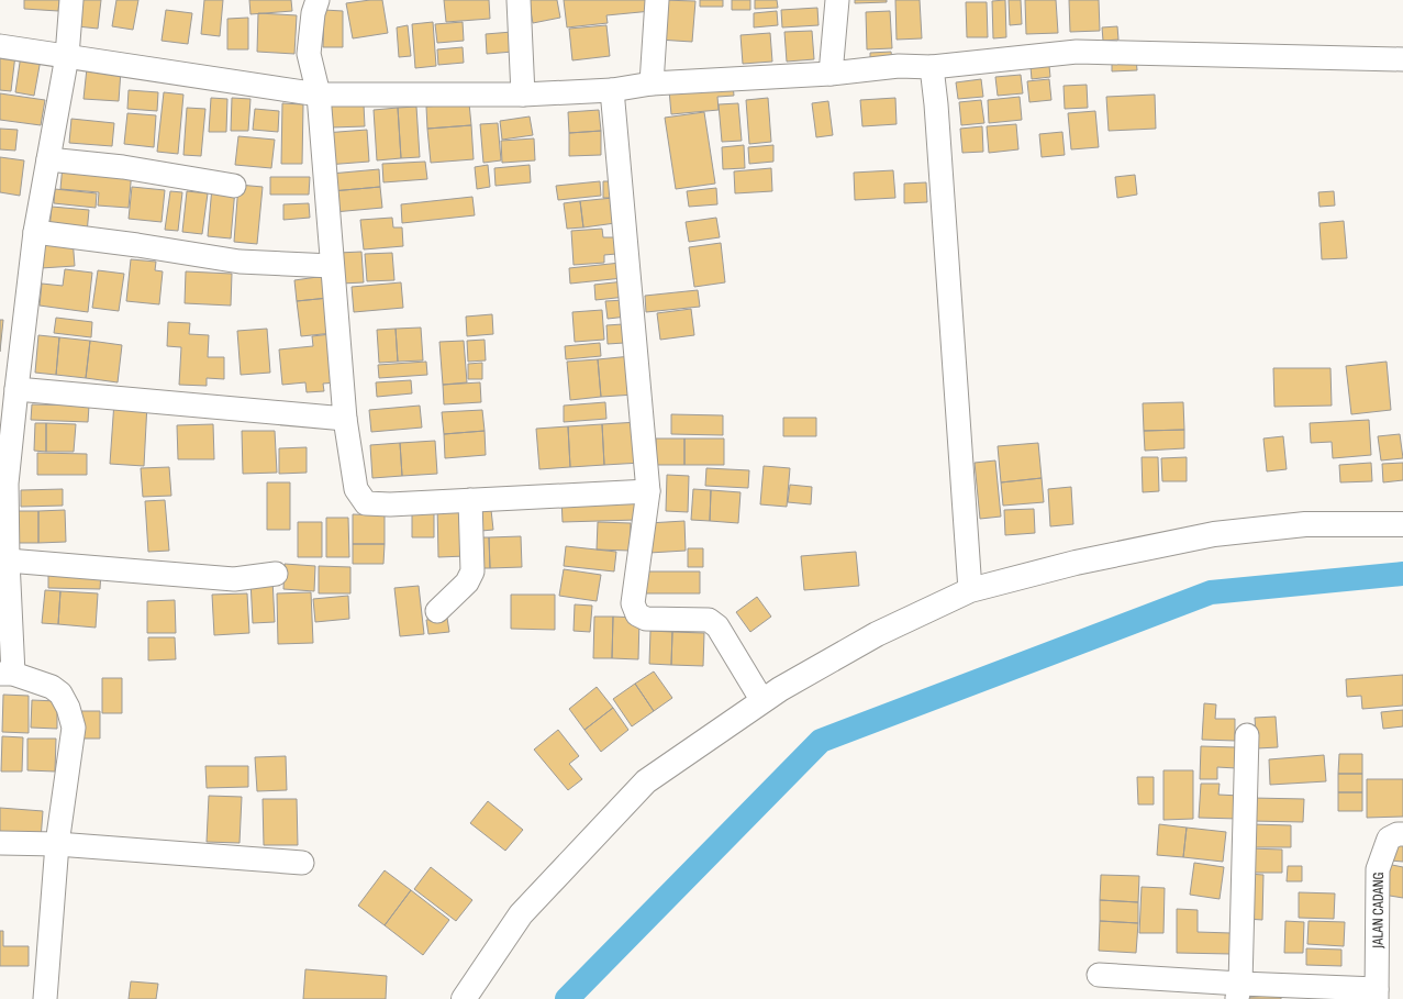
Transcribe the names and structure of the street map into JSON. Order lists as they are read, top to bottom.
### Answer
{
  "streets": {
    "street": ["JALAN CADANG"]
  }
}
